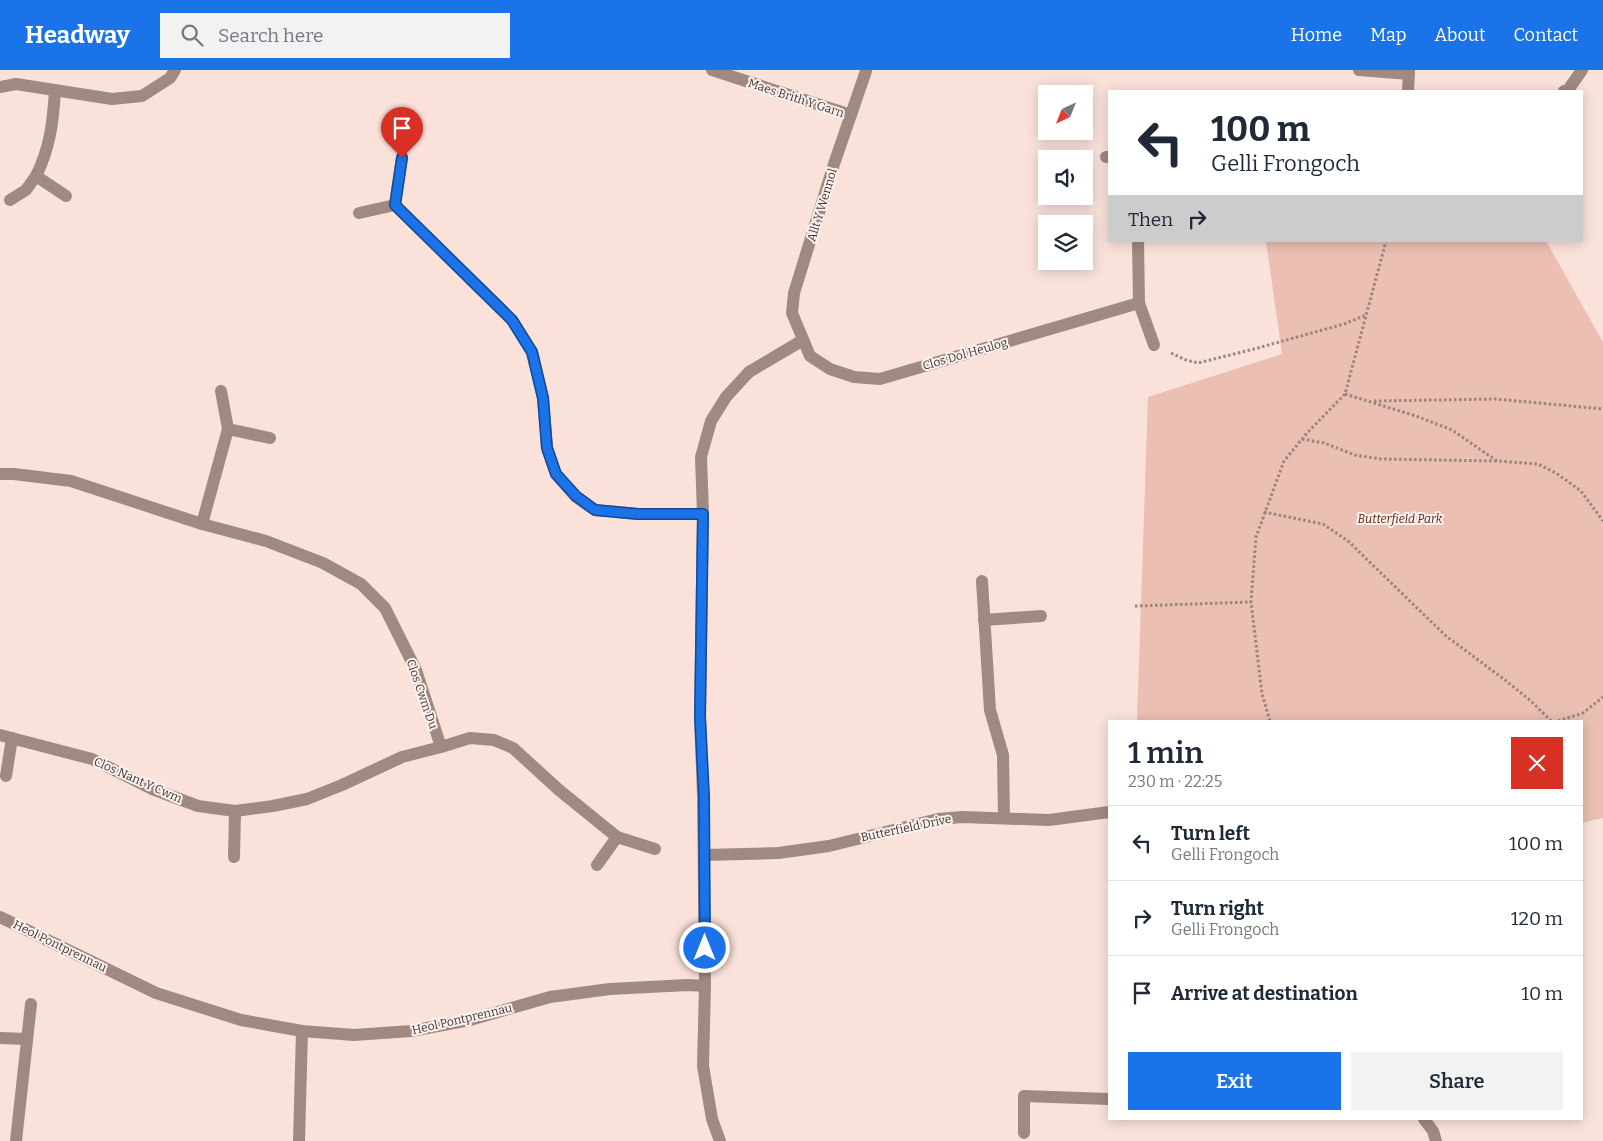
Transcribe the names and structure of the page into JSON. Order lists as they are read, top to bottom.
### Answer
{
  "streets": {
    "street": [
      "Maes Brith Y Garn",
      "Allt Y Wennol",
      "Clos Dol Heulog",
      "Clos Cwm Du",
      "Clos Nant Y Cwm",
      "Butterfield Drive",
      "Heol Pontprennau"
    ]
  },
  "crossings": [
    ["Maes Brith Y Garn", "Allt Y Wennol"],
    ["Allt Y Wennol", "Clos Dol Heulog"],
    ["Clos Cwm Du", "Clos Nant Y Cwm"]
  ],
  "parks": ["Butterfield Park"],
  "north": "bottom left",
  "page": {
    "header": "Headway",
    "search": "Search here",
    "nav": [
      "Home",
      "Map",
      "About",
      "Contact"
    ],
    "turn": ["100 m", "Gelli Frongoch"],
    "then": "Then",
    "heading": ["1 min", "230 m · 22:25"],
    "list": [
      {
        "name": "Turn left",
        "note": "Gelli Frongoch",
        "value": "100 m"
      },
      {
        "name": "Turn right",
        "note": "Gelli Frongoch",
        "value": "120 m"
      },
      {
        "name": "Arrive at destination",
        "value": "10 m"
      }
    ],
    "buttons": ["Exit", "Share"]
  }
}
